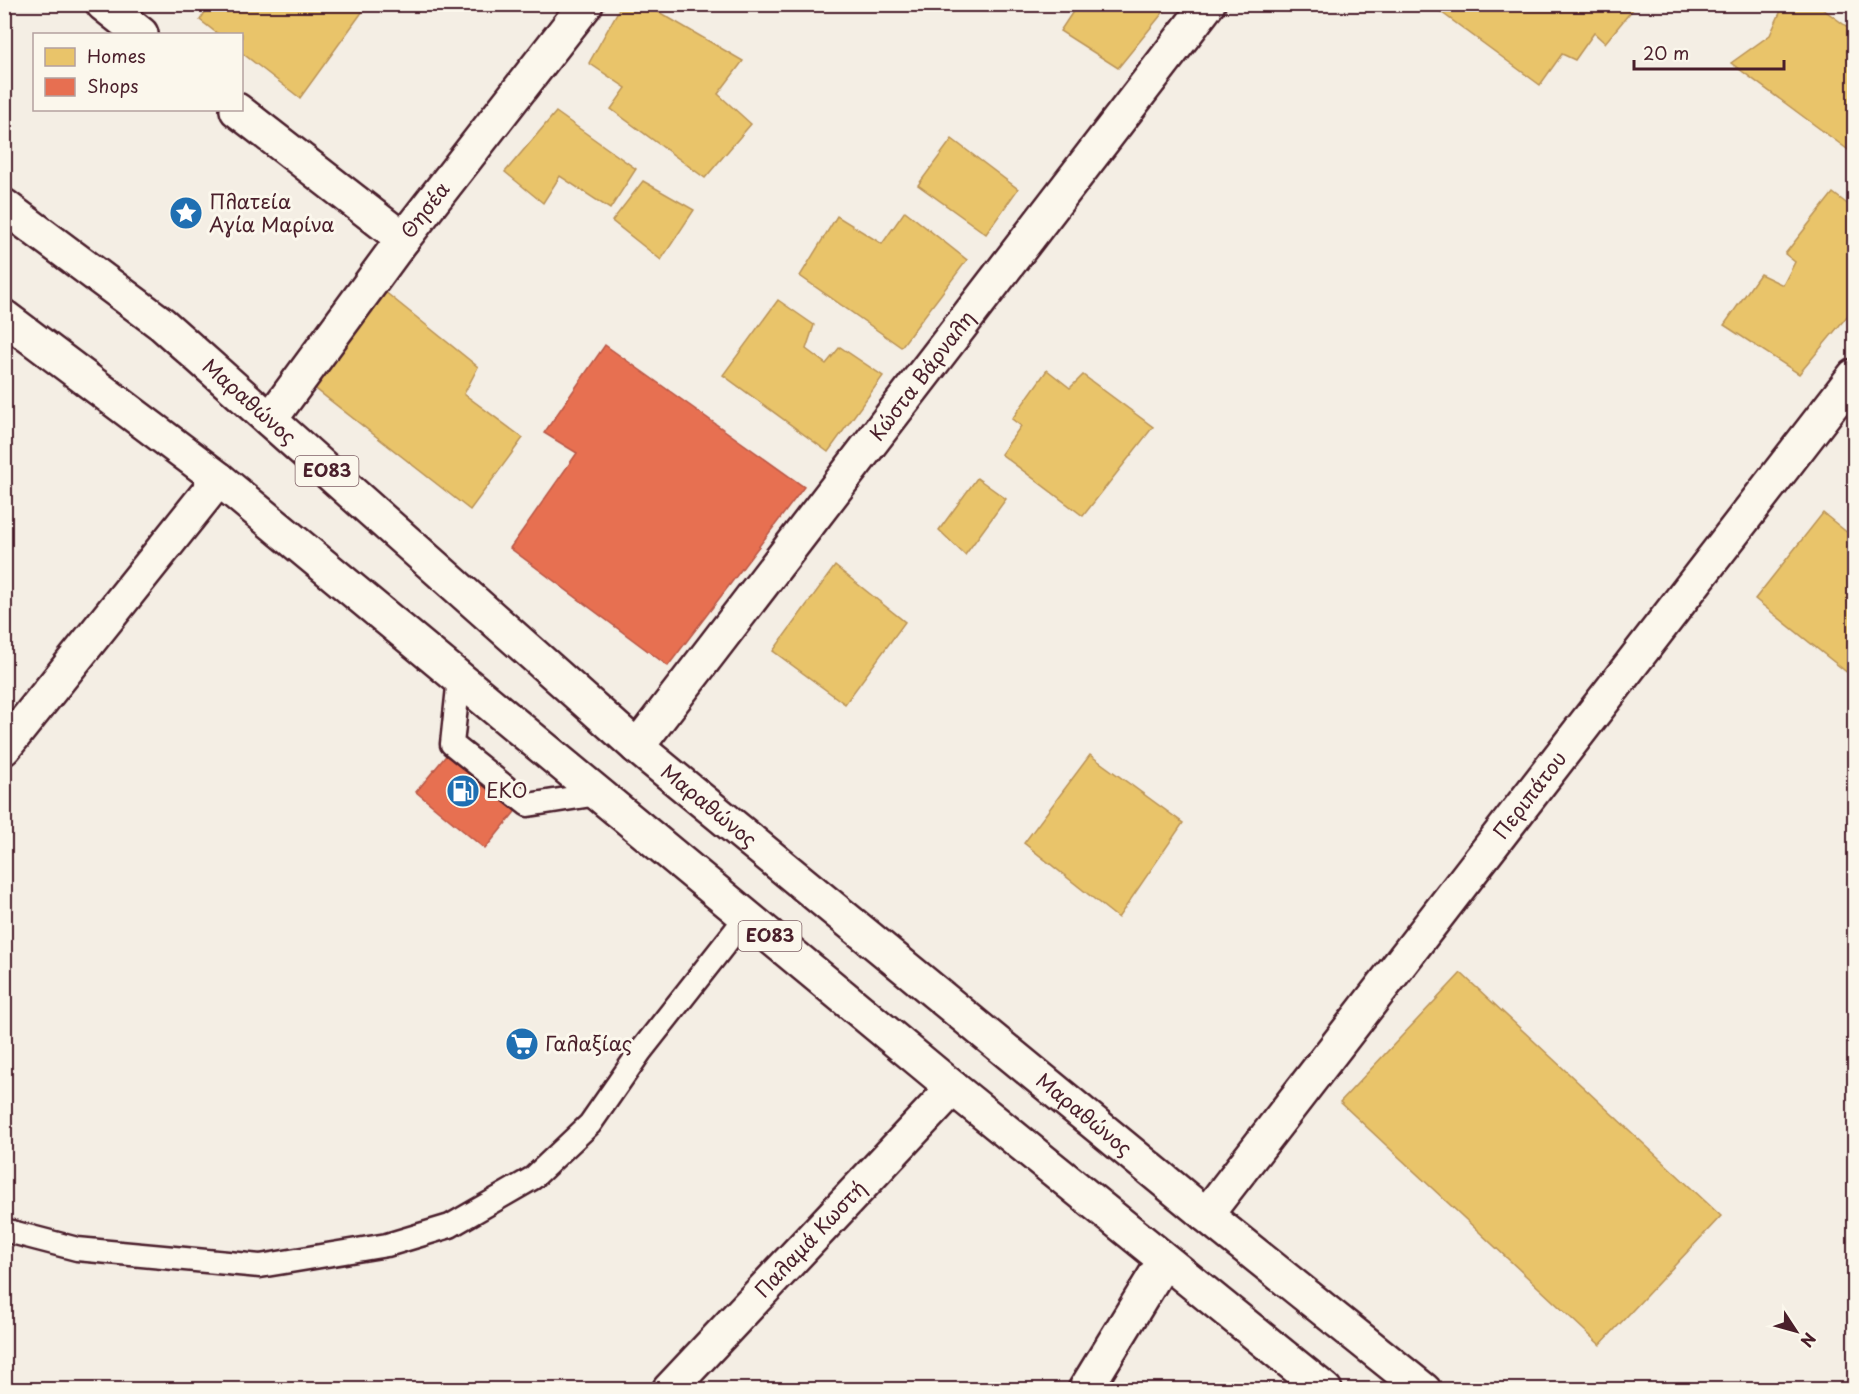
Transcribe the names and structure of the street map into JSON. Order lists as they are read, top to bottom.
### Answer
{
  "streets": {
    "street": [
      "Θησέα",
      "Κώστα Βάρναλη",
      "Μαραθώνος",
      "ΕΟ83",
      "Περιπάτου",
      "Παλαμά Κωστή"
    ]
  },
  "crossings": [
    ["Θησέα", "Μαραθώνος"],
    ["Κώστα Βάρναλη", "Μαραθώνος"],
    ["Μαραθώνος", "Περιπάτου"],
    ["ΕΟ83", "Παλαμά Κωστή"]
  ],
  "places": {
    "place": ["Πλατεία Αγία Μαρίνα"],
    "fuel station": ["EKO"],
    "supermarket": ["Γαλαξίας"]
  },
  "legend": ["Homes", "Shops"],
  "scale_bar": "20 m",
  "north": "bottom right"
}
